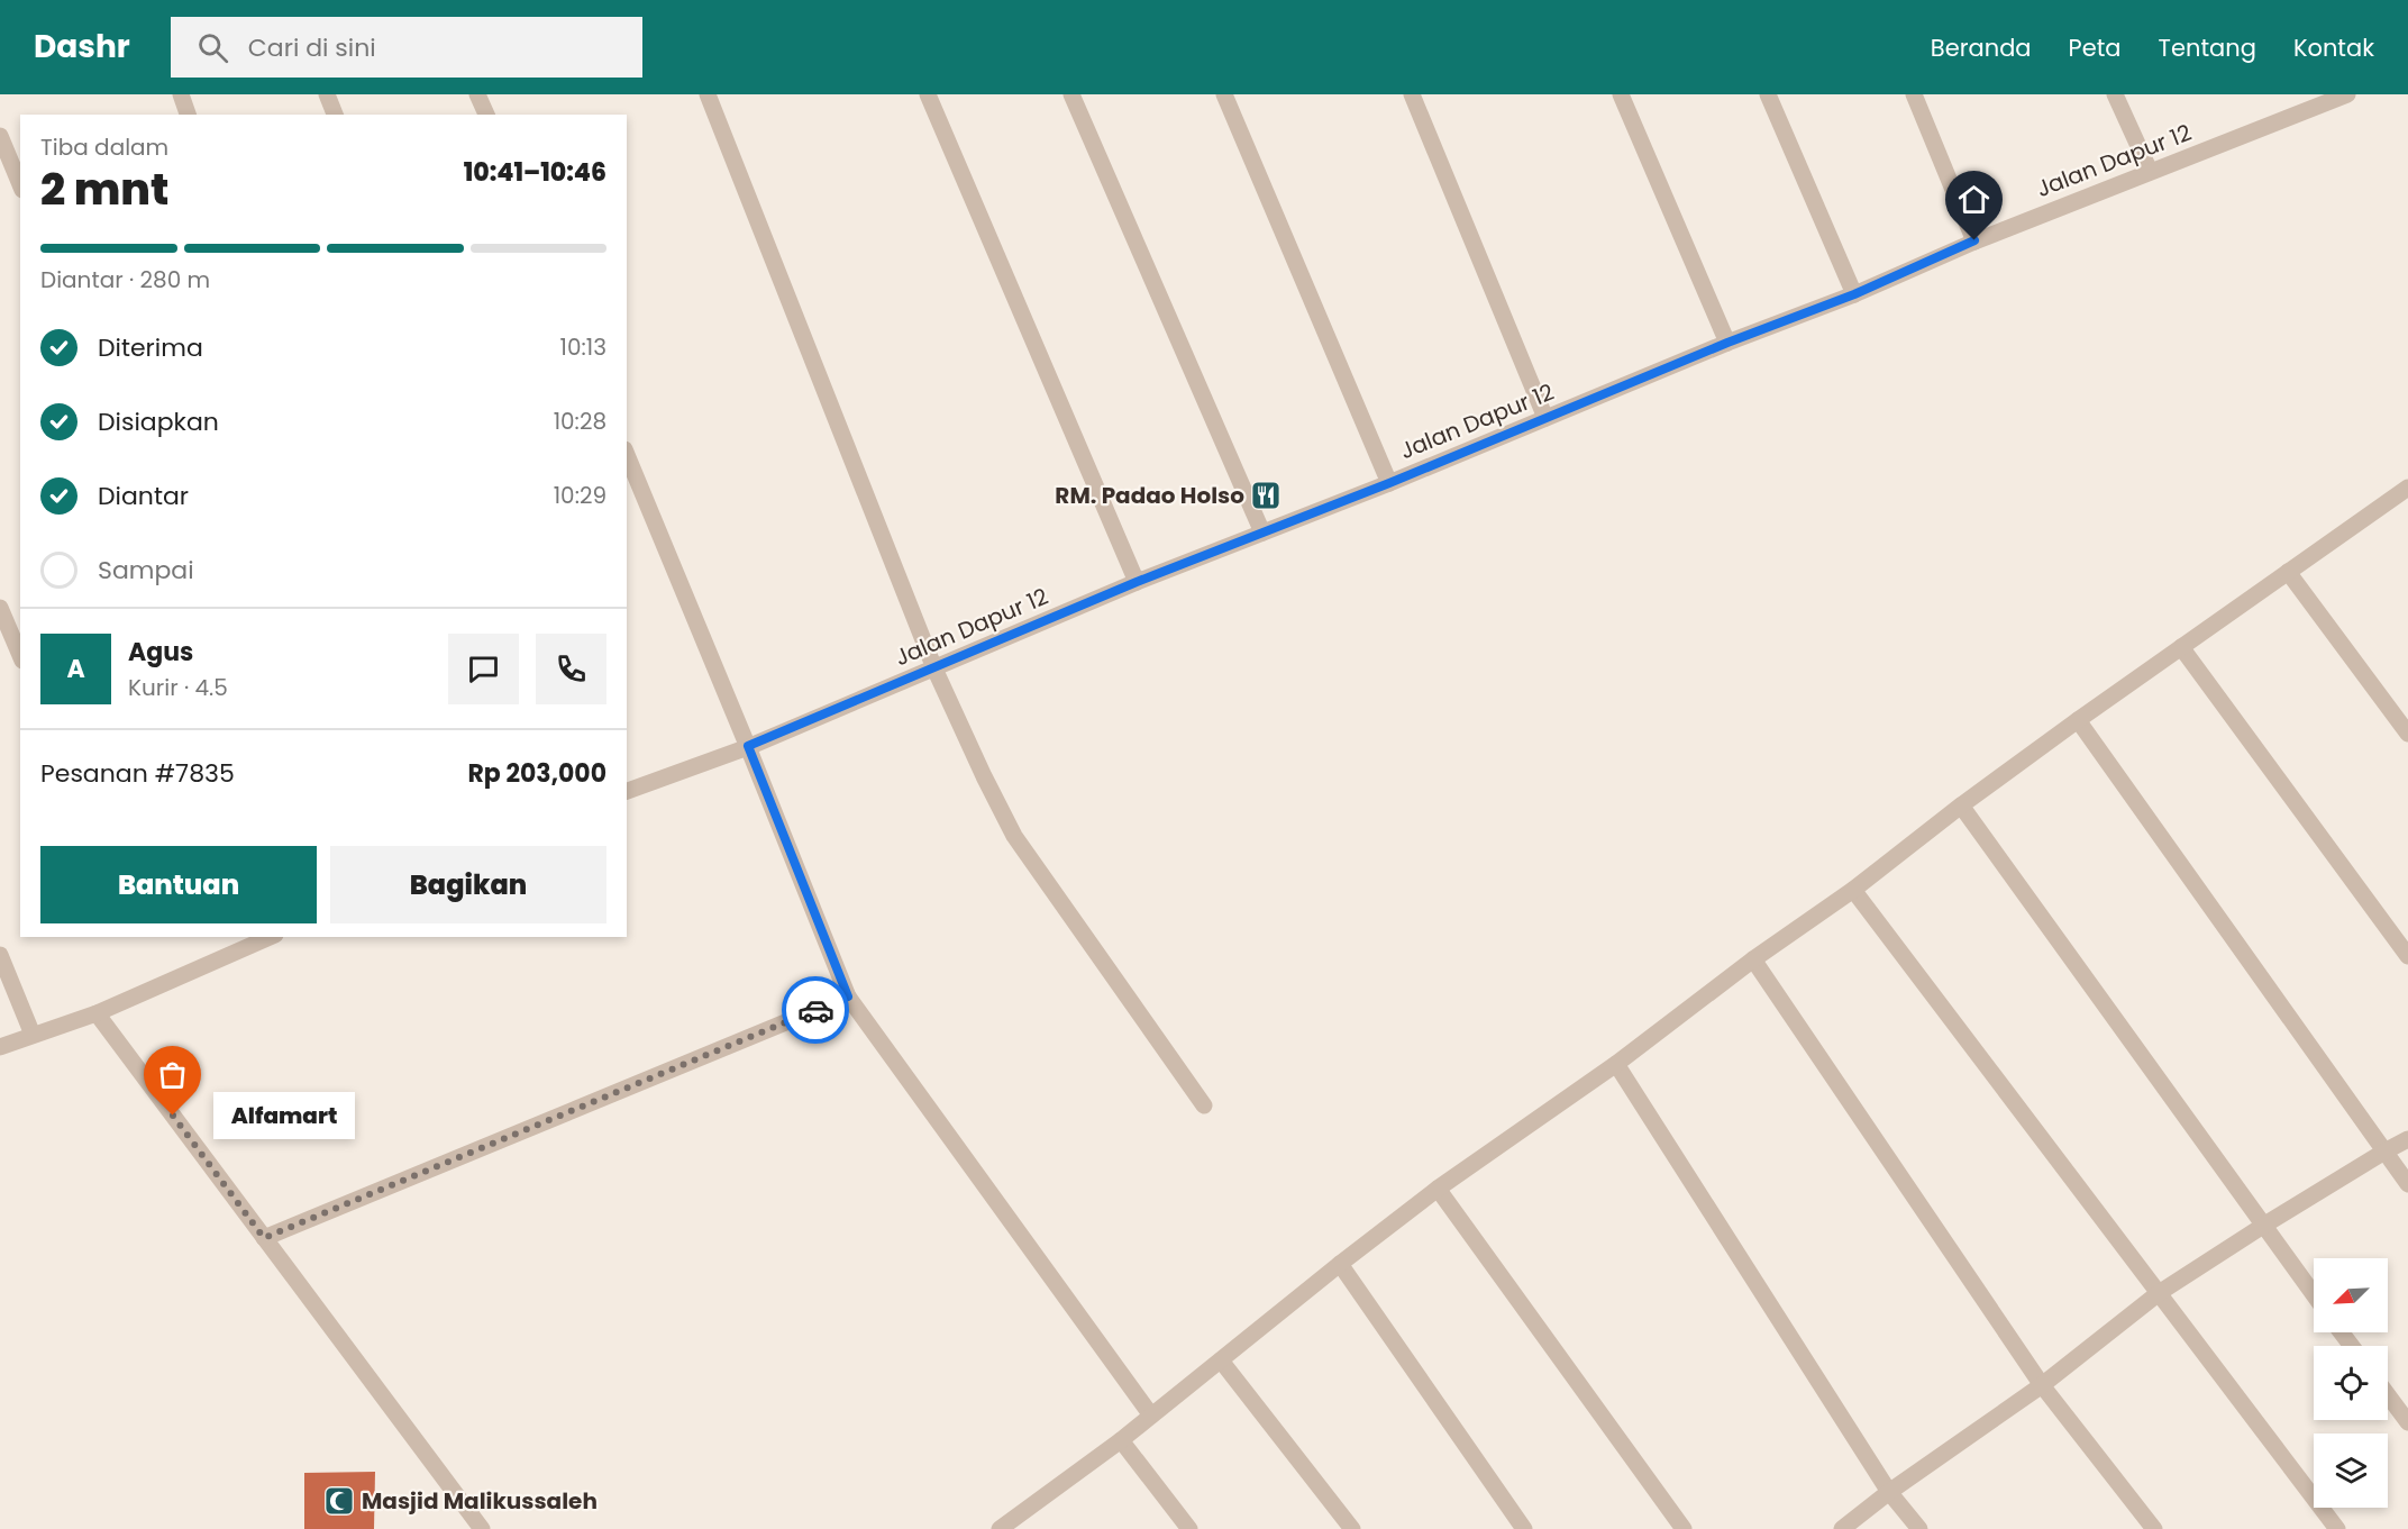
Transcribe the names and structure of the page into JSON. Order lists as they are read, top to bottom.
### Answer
{
  "streets": {
    "street": ["Jalan Dapur 12"]
  },
  "places": {
    "restaurant": ["RM. Padao Holso"],
    "other": ["Alfamart"],
    "mosque": ["Masjid Malikussaleh"]
  },
  "north": "bottom left",
  "page": {
    "header": "Dashr",
    "search": "Cari di sini",
    "nav": [
      "Beranda",
      "Peta",
      "Tentang",
      "Kontak"
    ],
    "heading": ["2 mnt", "Tiba dalam", "10:41–10:46"],
    "panel": [
      "Agus",
      "Kurir · 4.5",
      "Pesanan #7835",
      "Rp 203,000"
    ],
    "bar": "Diantar · 280 m",
    "list": [
      ["Diterima", "10:13"],
      ["Disiapkan", "10:28"],
      ["Diantar", "10:29"],
      "Sampai"
    ],
    "round": "A",
    "buttons": ["Bantuan", "Bagikan"],
    "bubble": "Alfamart"
  }
}
